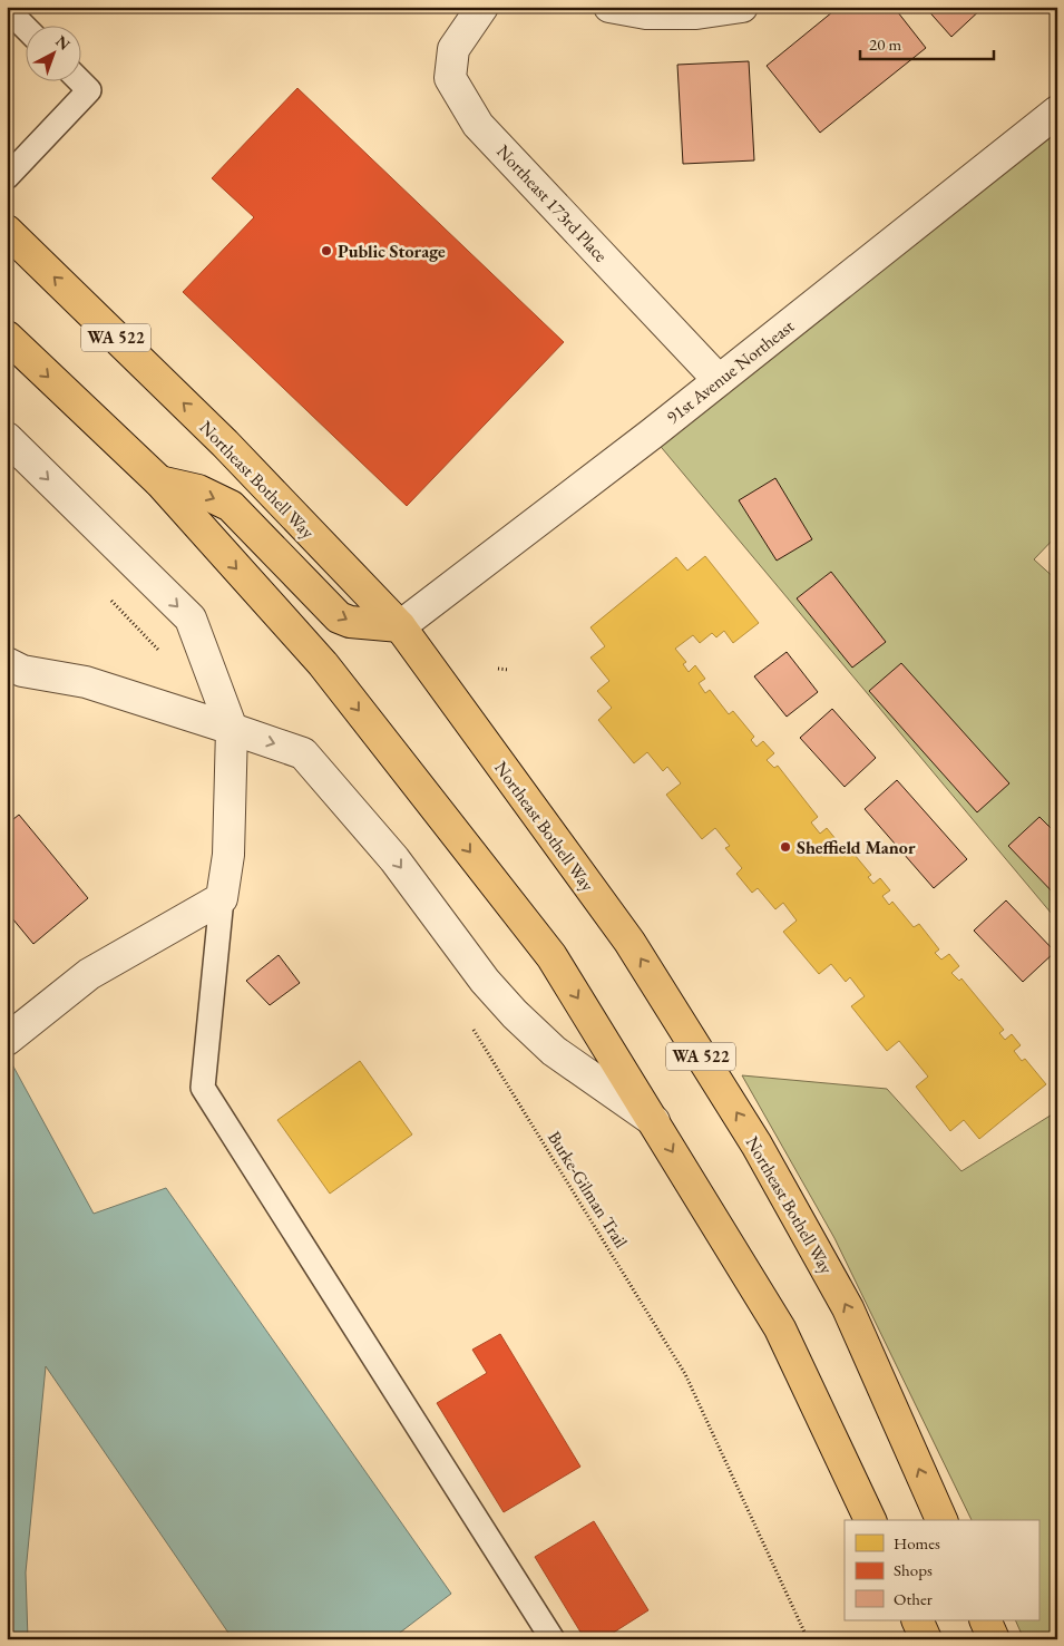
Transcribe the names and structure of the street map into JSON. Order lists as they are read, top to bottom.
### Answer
{
  "streets": {
    "main road": ["WA 522", "Northeast Bothell Way"],
    "street": ["Northeast 173rd Place", "91st Avenue Northeast"],
    "path": ["Burke-Gilman Trail"]
  },
  "crossings": [
    ["Northeast 173rd Place", "91st Avenue Northeast"],
    ["91st Avenue Northeast", "Northeast Bothell Way"]
  ],
  "places": ["Public Storage", "Sheffield Manor"],
  "legend": ["Homes", "Shops", "Other"],
  "scale_bar": "20 m",
  "north": "top right"
}
